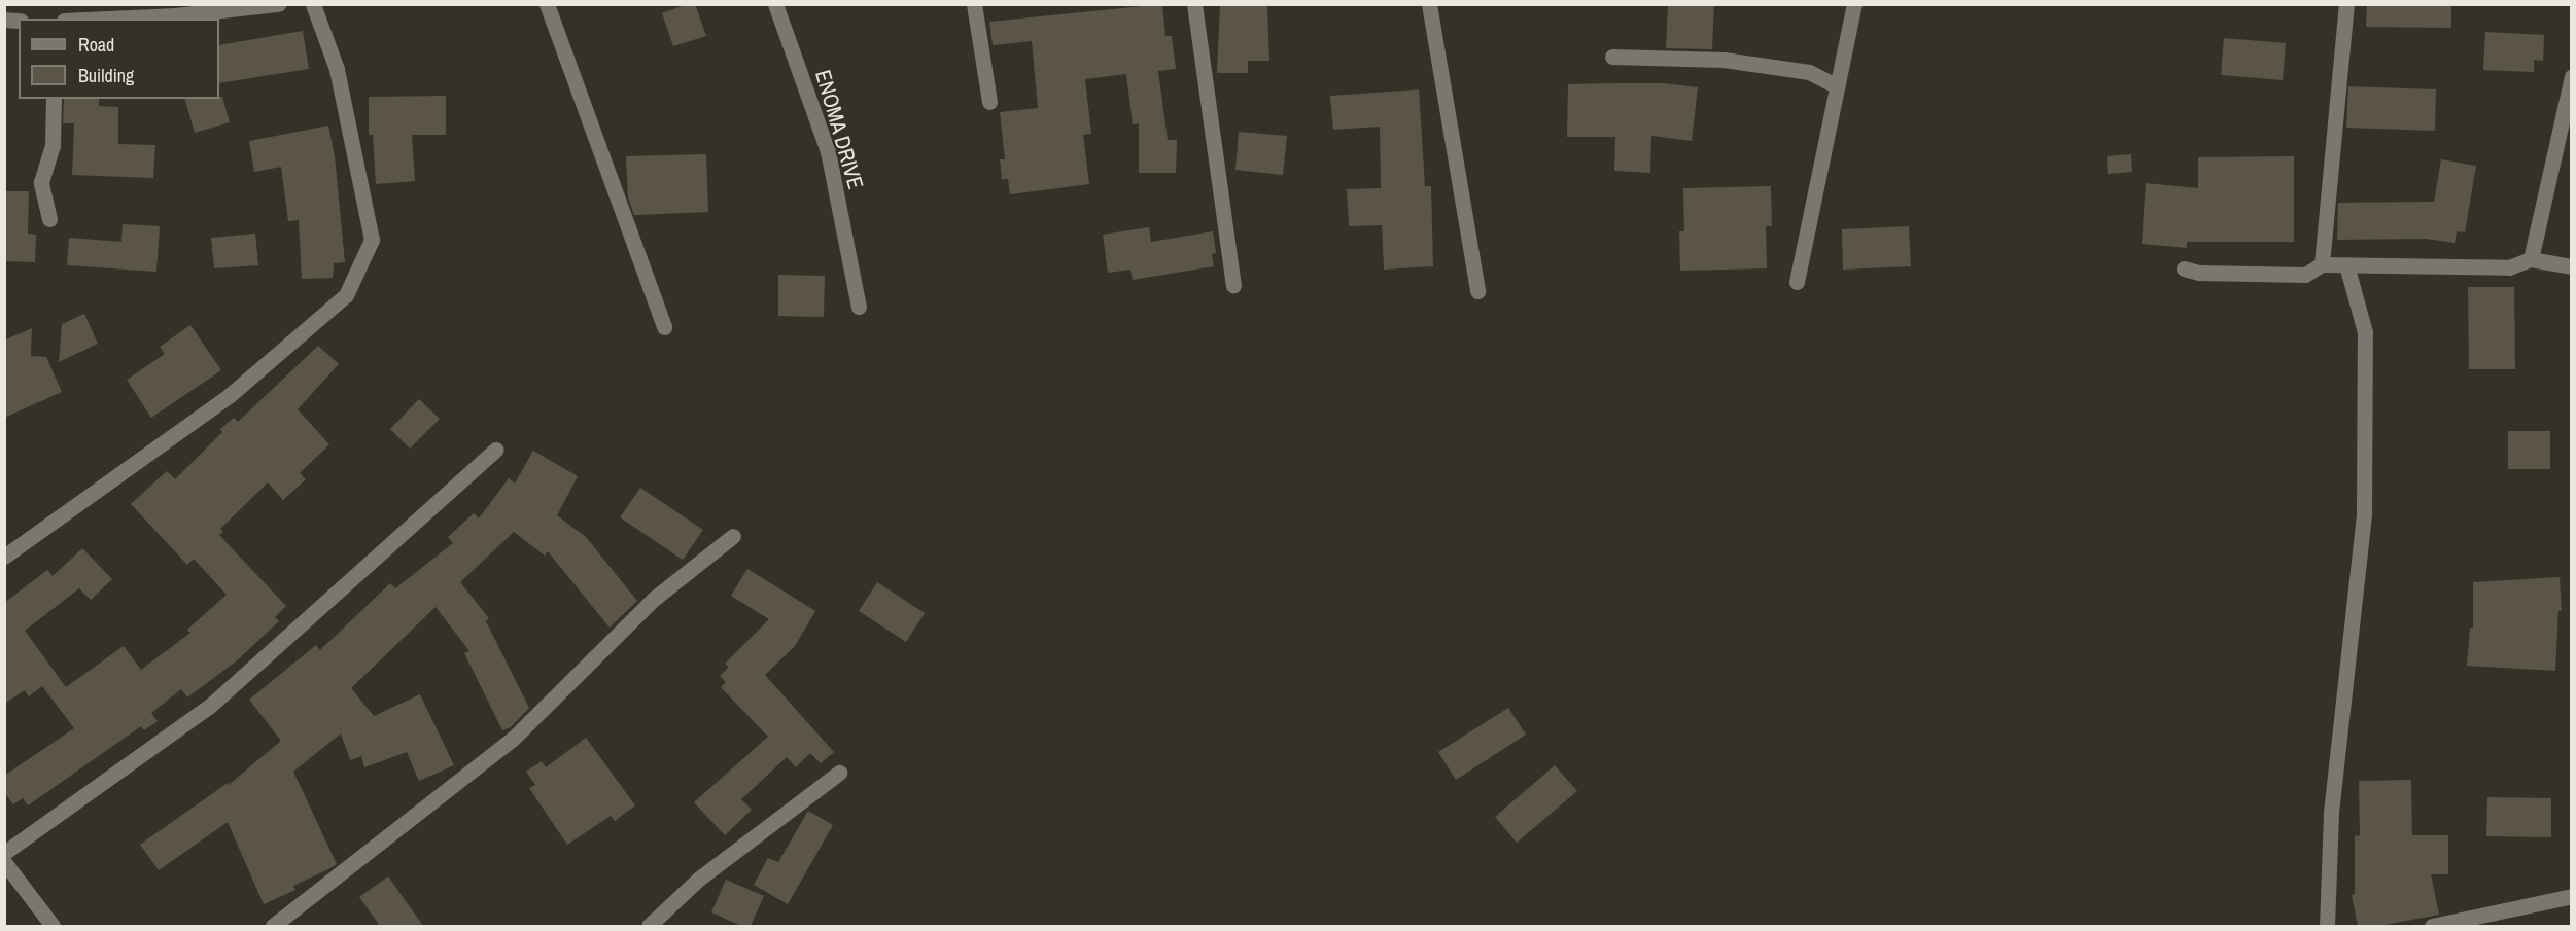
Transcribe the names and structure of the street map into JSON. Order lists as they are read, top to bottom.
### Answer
{
  "streets": {
    "street": ["ENOMA DRIVE"]
  },
  "legend": ["Road", "Building"]
}
